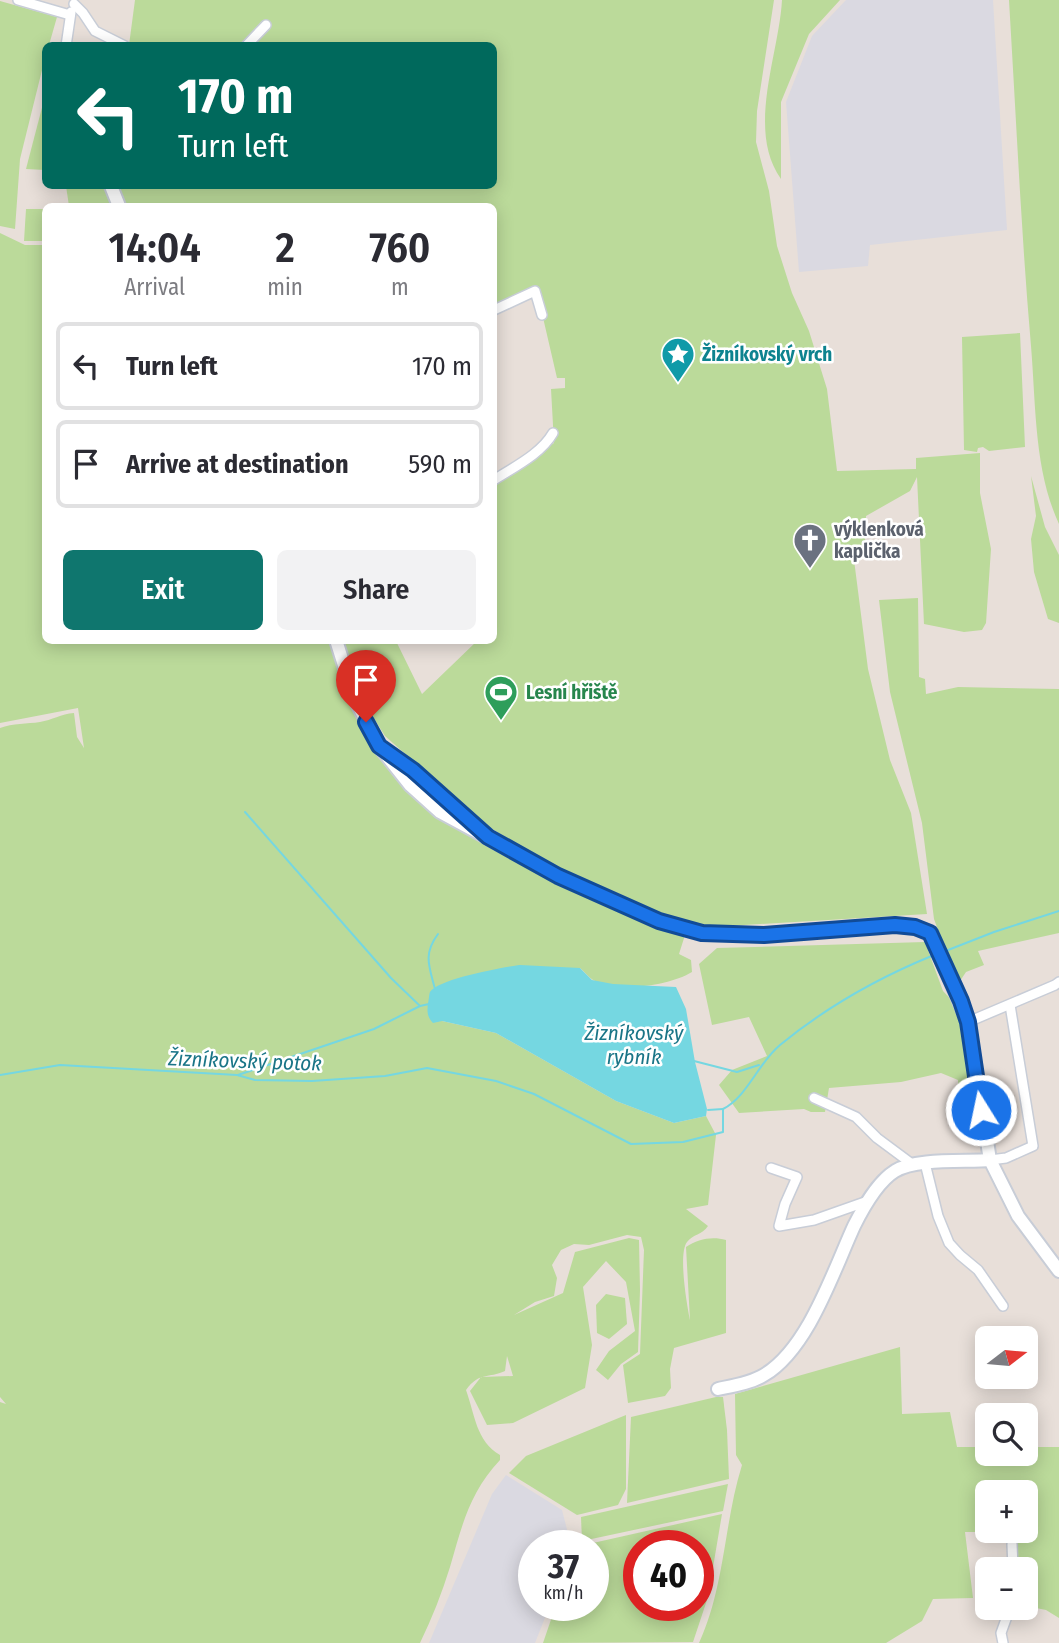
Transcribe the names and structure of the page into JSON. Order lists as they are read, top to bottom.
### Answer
{
  "water": ["Žizníkovský rybník", "Žizníkovský potok"],
  "places": {
    "place": ["Žizníkovský vrch"],
    "church": ["výklenková kaplička"],
    "sports": ["Lesní hřiště"]
  },
  "north": "right",
  "page": {
    "turn": ["170 m", "Turn left"],
    "eta": [
      "14:04",
      "Arrival",
      "2",
      "min",
      "760",
      "m"
    ],
    "list": [
      {
        "name": "Turn left",
        "value": "170 m"
      },
      {
        "name": "Arrive at destination",
        "value": "590 m"
      }
    ],
    "buttons": ["Exit", "Share"],
    "map_buttons": ["+", "−"],
    "speed": "37 km/h",
    "limit": "40"
  }
}
